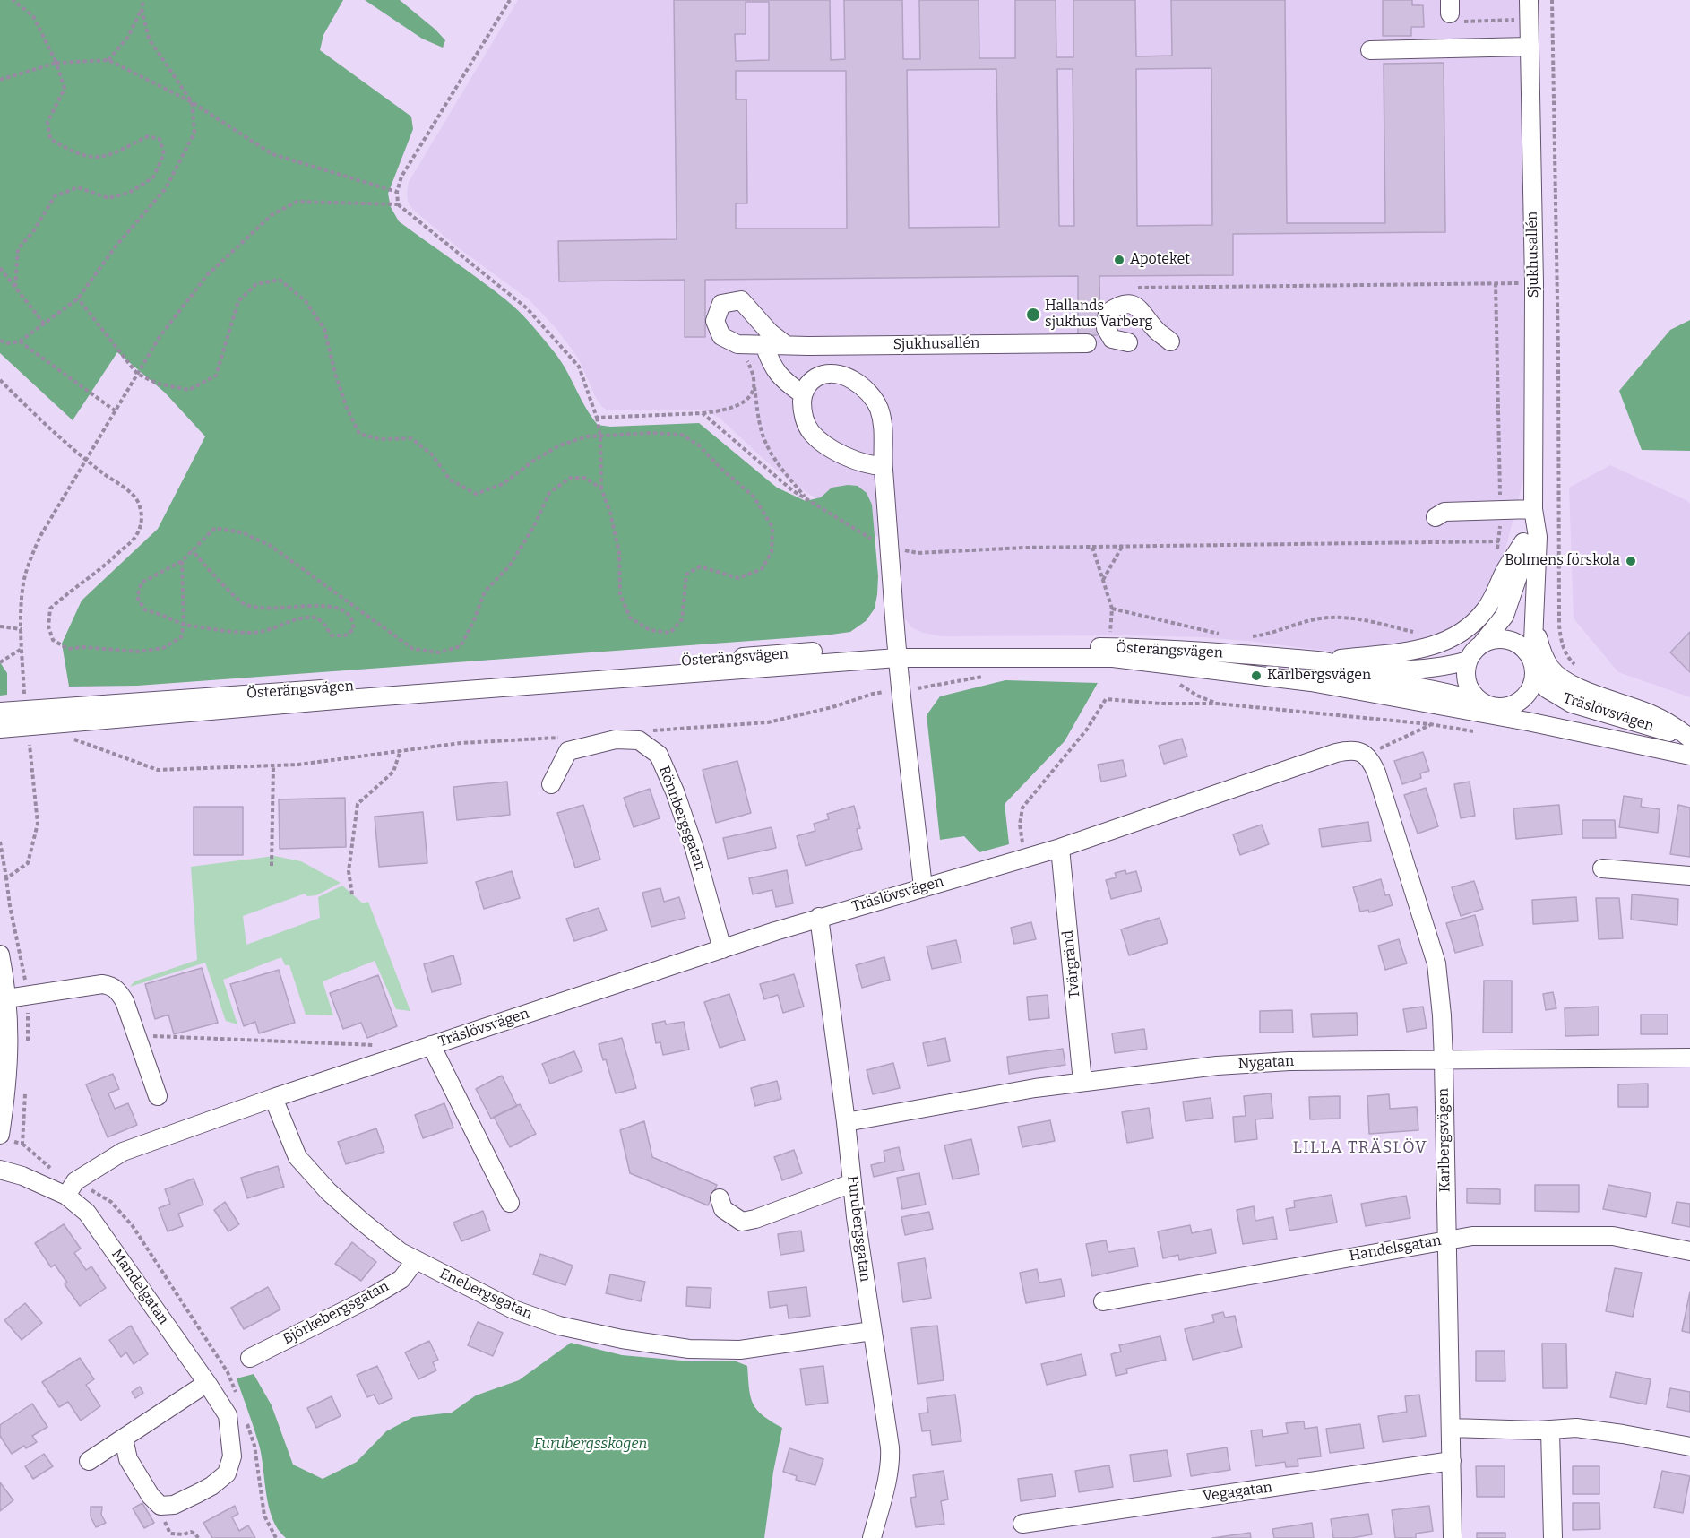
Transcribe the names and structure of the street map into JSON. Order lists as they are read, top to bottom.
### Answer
{
  "streets": {
    "street": [
      "Sjukhusallén",
      "Österängsvägen",
      "Träslövsvägen",
      "Rönnbergsgatan",
      "Tvärgränd",
      "Nygatan",
      "Karlbergsvägen",
      "Furubergsgatan",
      "Handelsgatan",
      "Mandelgatan",
      "Enebergsgatan",
      "Björkebergsgatan",
      "Vegagatan"
    ]
  },
  "crossings": [
    ["Österängsvägen", "Träslövsvägen"],
    ["Träslövsvägen", "Rönnbergsgatan"],
    ["Träslövsvägen", "Tvärgränd"],
    ["Träslövsvägen", "Karlbergsvägen"],
    ["Träslövsvägen", "Furubergsgatan"],
    ["Träslövsvägen", "Mandelgatan"],
    ["Träslövsvägen", "Enebergsgatan"],
    ["Tvärgränd", "Nygatan"],
    ["Nygatan", "Karlbergsvägen"],
    ["Nygatan", "Furubergsgatan"],
    ["Karlbergsvägen", "Handelsgatan"],
    ["Karlbergsvägen", "Vegagatan"],
    ["Furubergsgatan", "Enebergsgatan"],
    ["Enebergsgatan", "Björkebergsgatan"]
  ],
  "districts": ["LILLA TRÄSLÖV"],
  "parks": ["Furubergsskogen"],
  "places": [
    "Apoteket",
    "Hallands sjukhus Varberg",
    "Bolmens förskola",
    "Karlbergsvägen"
  ]
}
